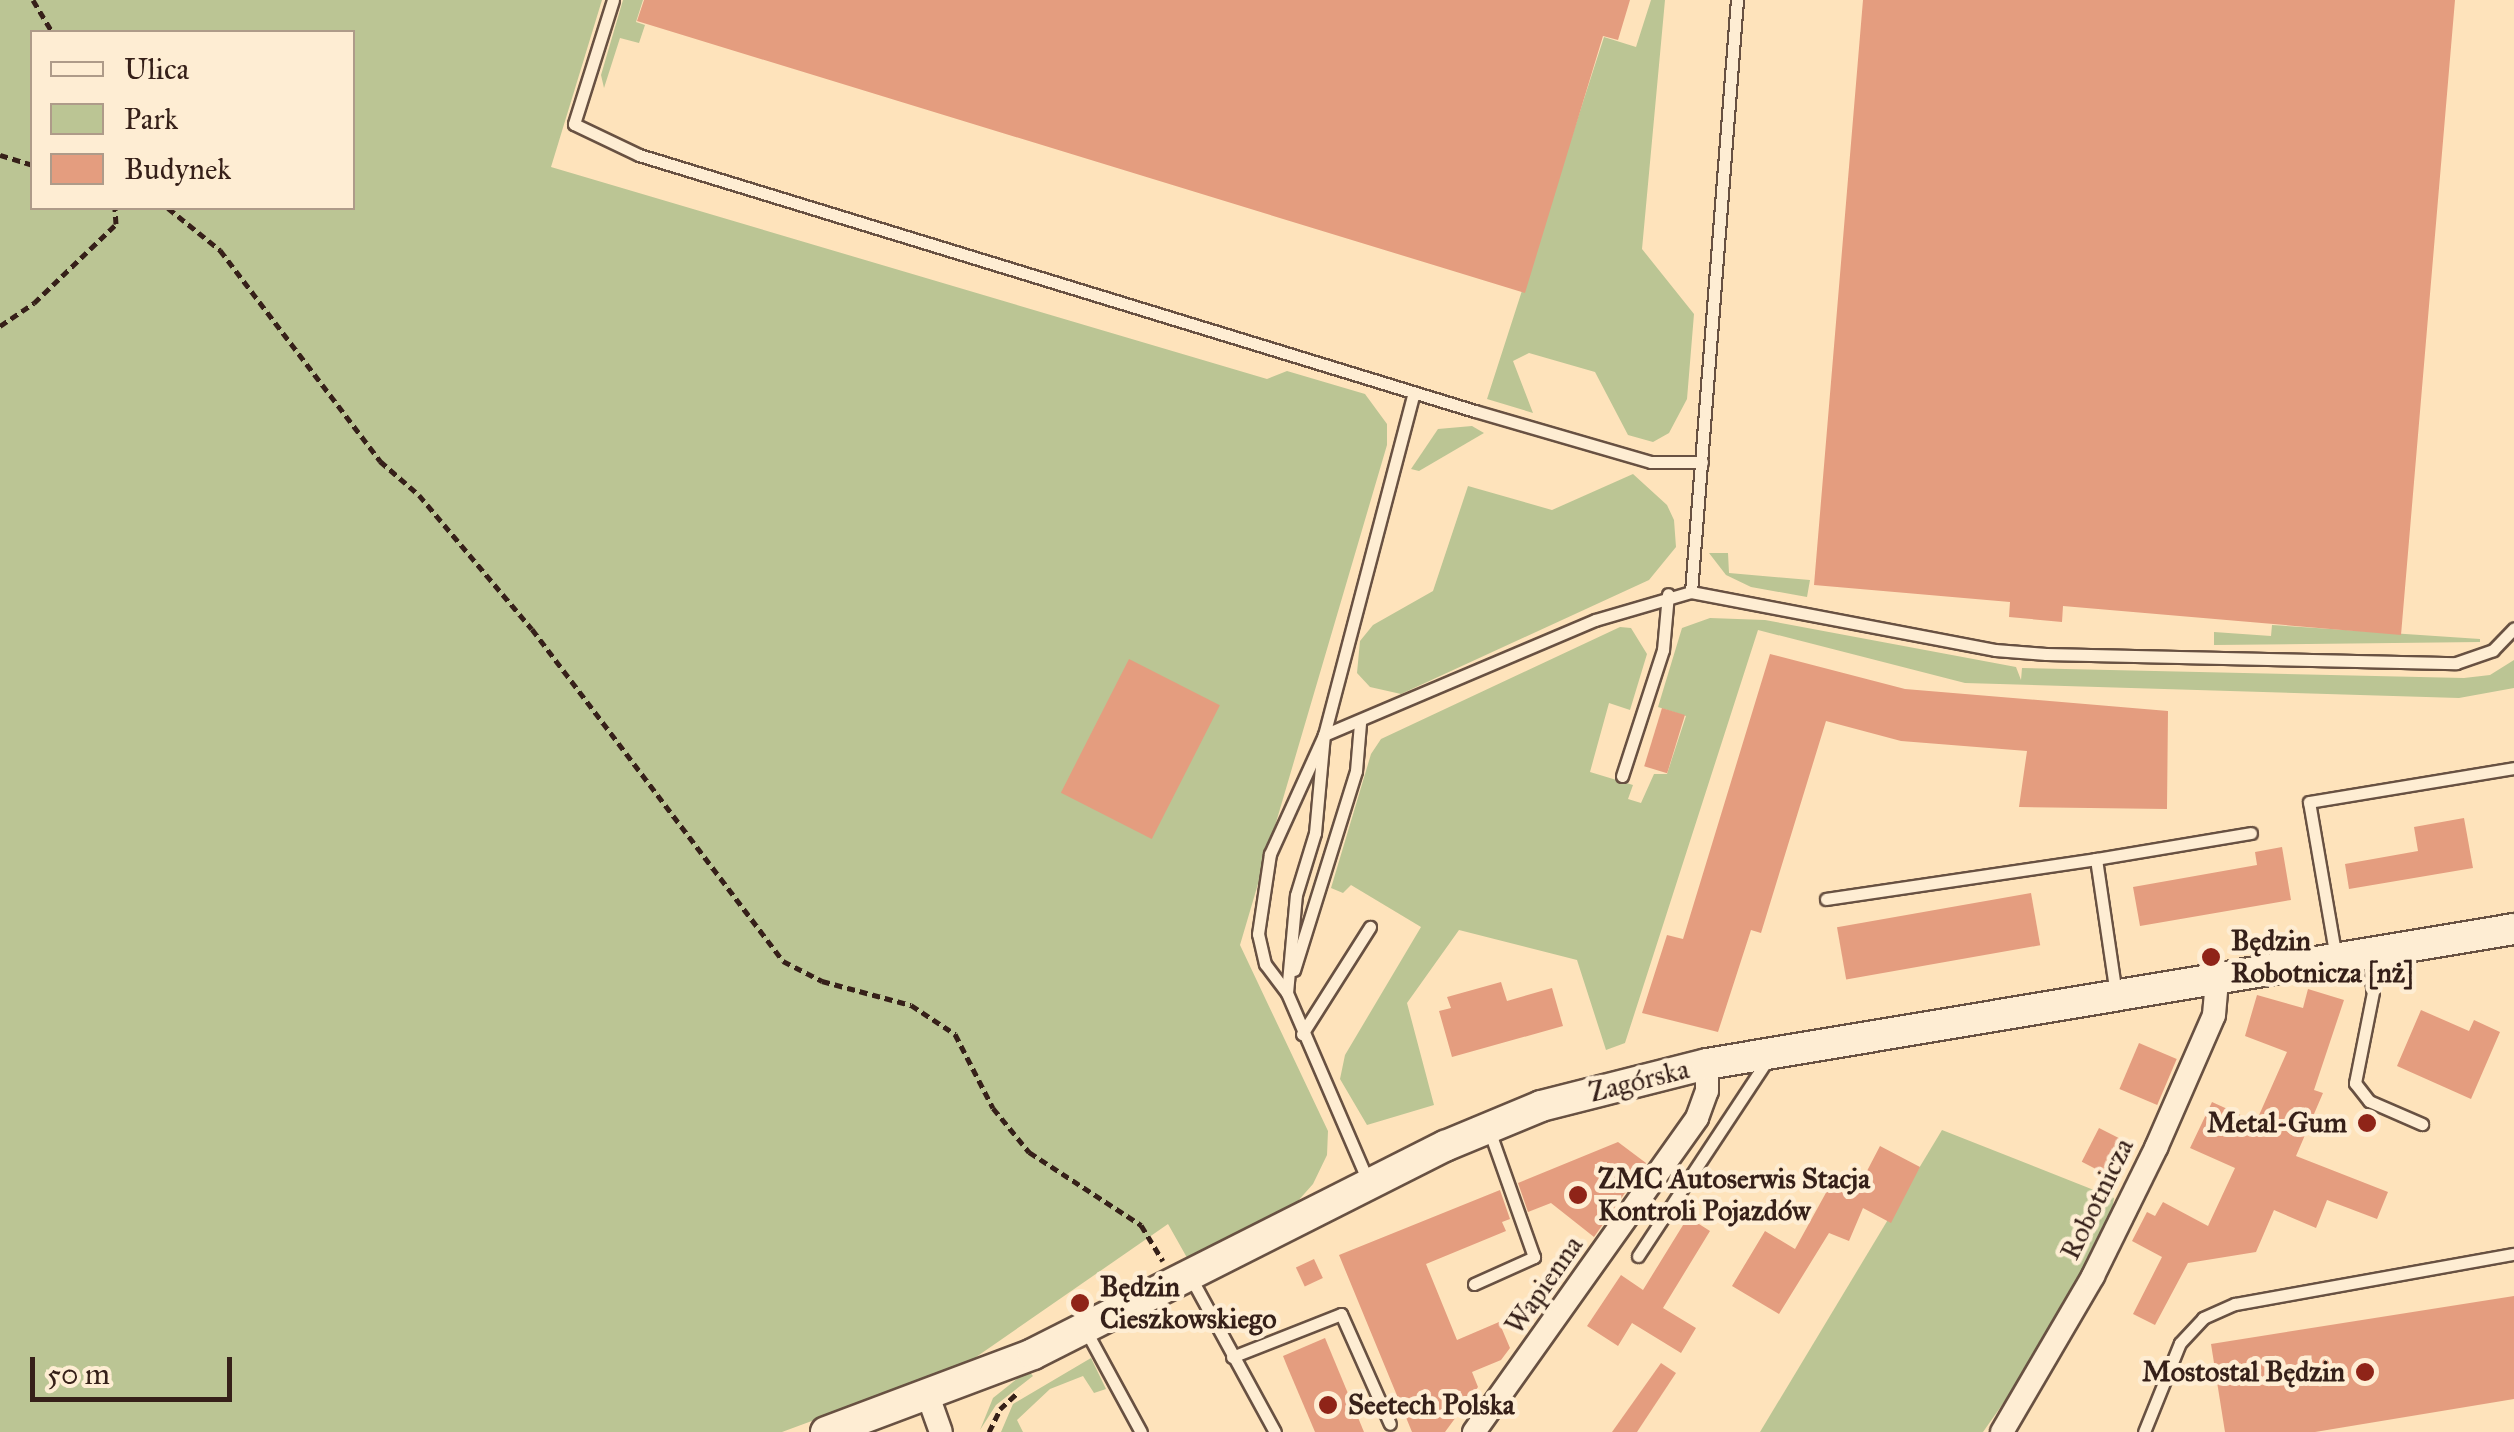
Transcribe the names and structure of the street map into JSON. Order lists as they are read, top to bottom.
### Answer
{
  "streets": {
    "street": ["Zagórska", "Robotnicza", "Wapienna"]
  },
  "crossings": [
    ["Zagórska", "Robotnicza"],
    ["Zagórska", "Wapienna"]
  ],
  "places": [
    "Będzin Robotnicza [nż]",
    "Metal-Gum",
    "ZMC Autoserwis Stacja Kontroli Pojazdów",
    "Będzin Cieszkowskiego",
    "Mostostal Będzin",
    "Seetech Polska"
  ],
  "legend": ["Ulica", "Park", "Budynek"],
  "scale_bar": "50 m"
}
